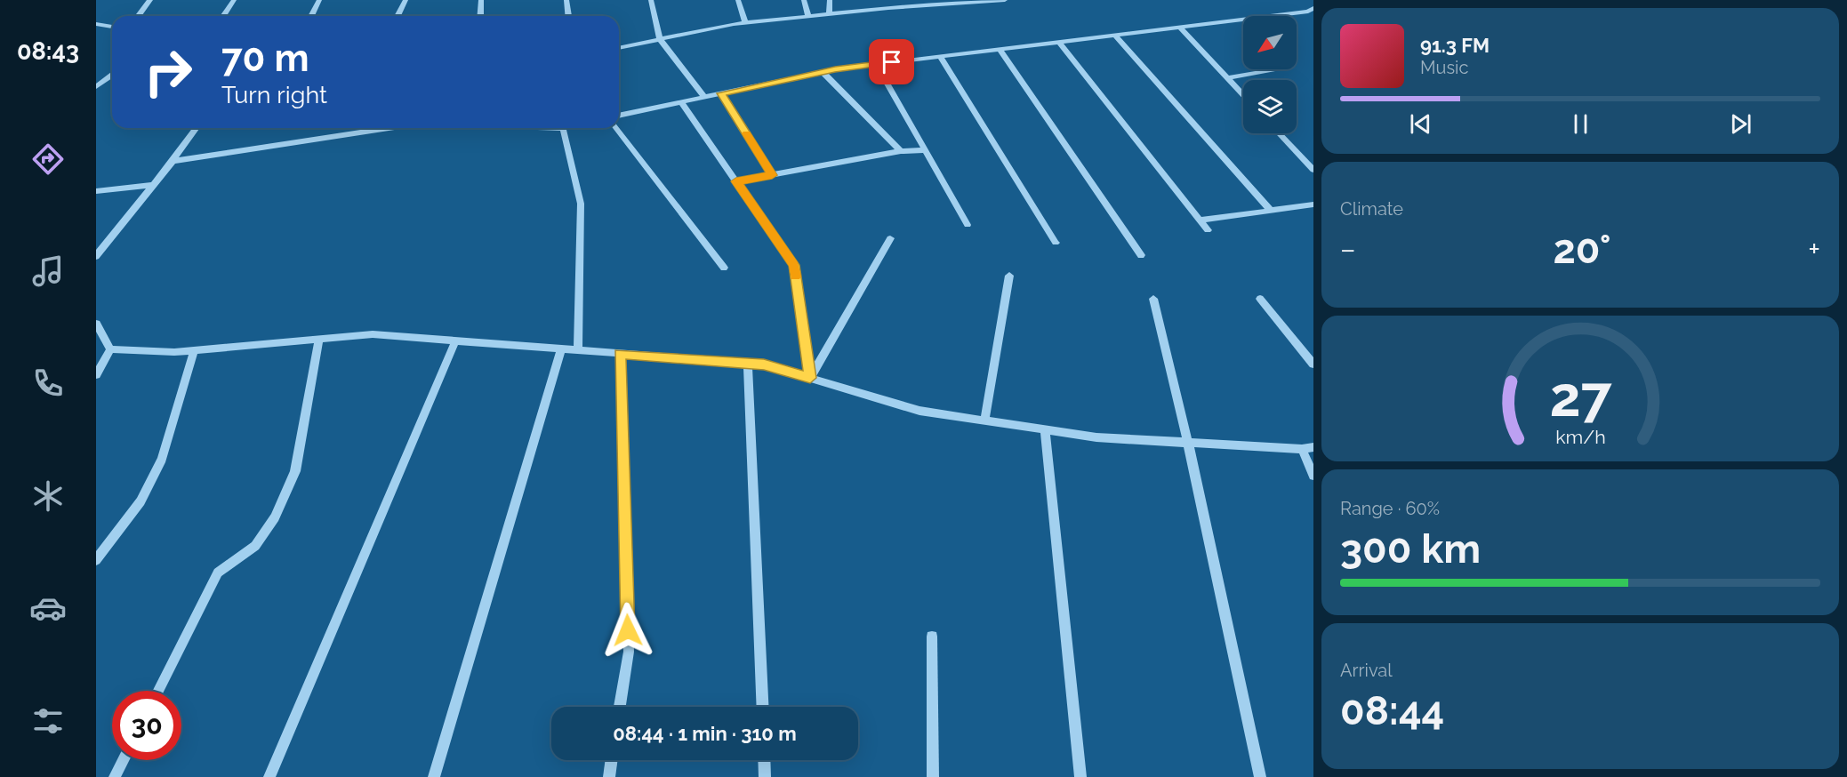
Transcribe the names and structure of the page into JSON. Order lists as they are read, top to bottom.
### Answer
{
  "north": "bottom left",
  "page": {
    "tabs": "08:43",
    "turn": ["70 m", "Turn right"],
    "song": ["91.3 FM", "Music"],
    "tile": [
      "Climate",
      ["Range · 60%", "300 km"],
      ["Arrival", "08:44"]
    ],
    "heat": ["−", "20°", "+"],
    "limit": "30",
    "trip": "08:44 · 1 min · 310 m",
    "gauge": ["27", "km/h"]
  }
}
